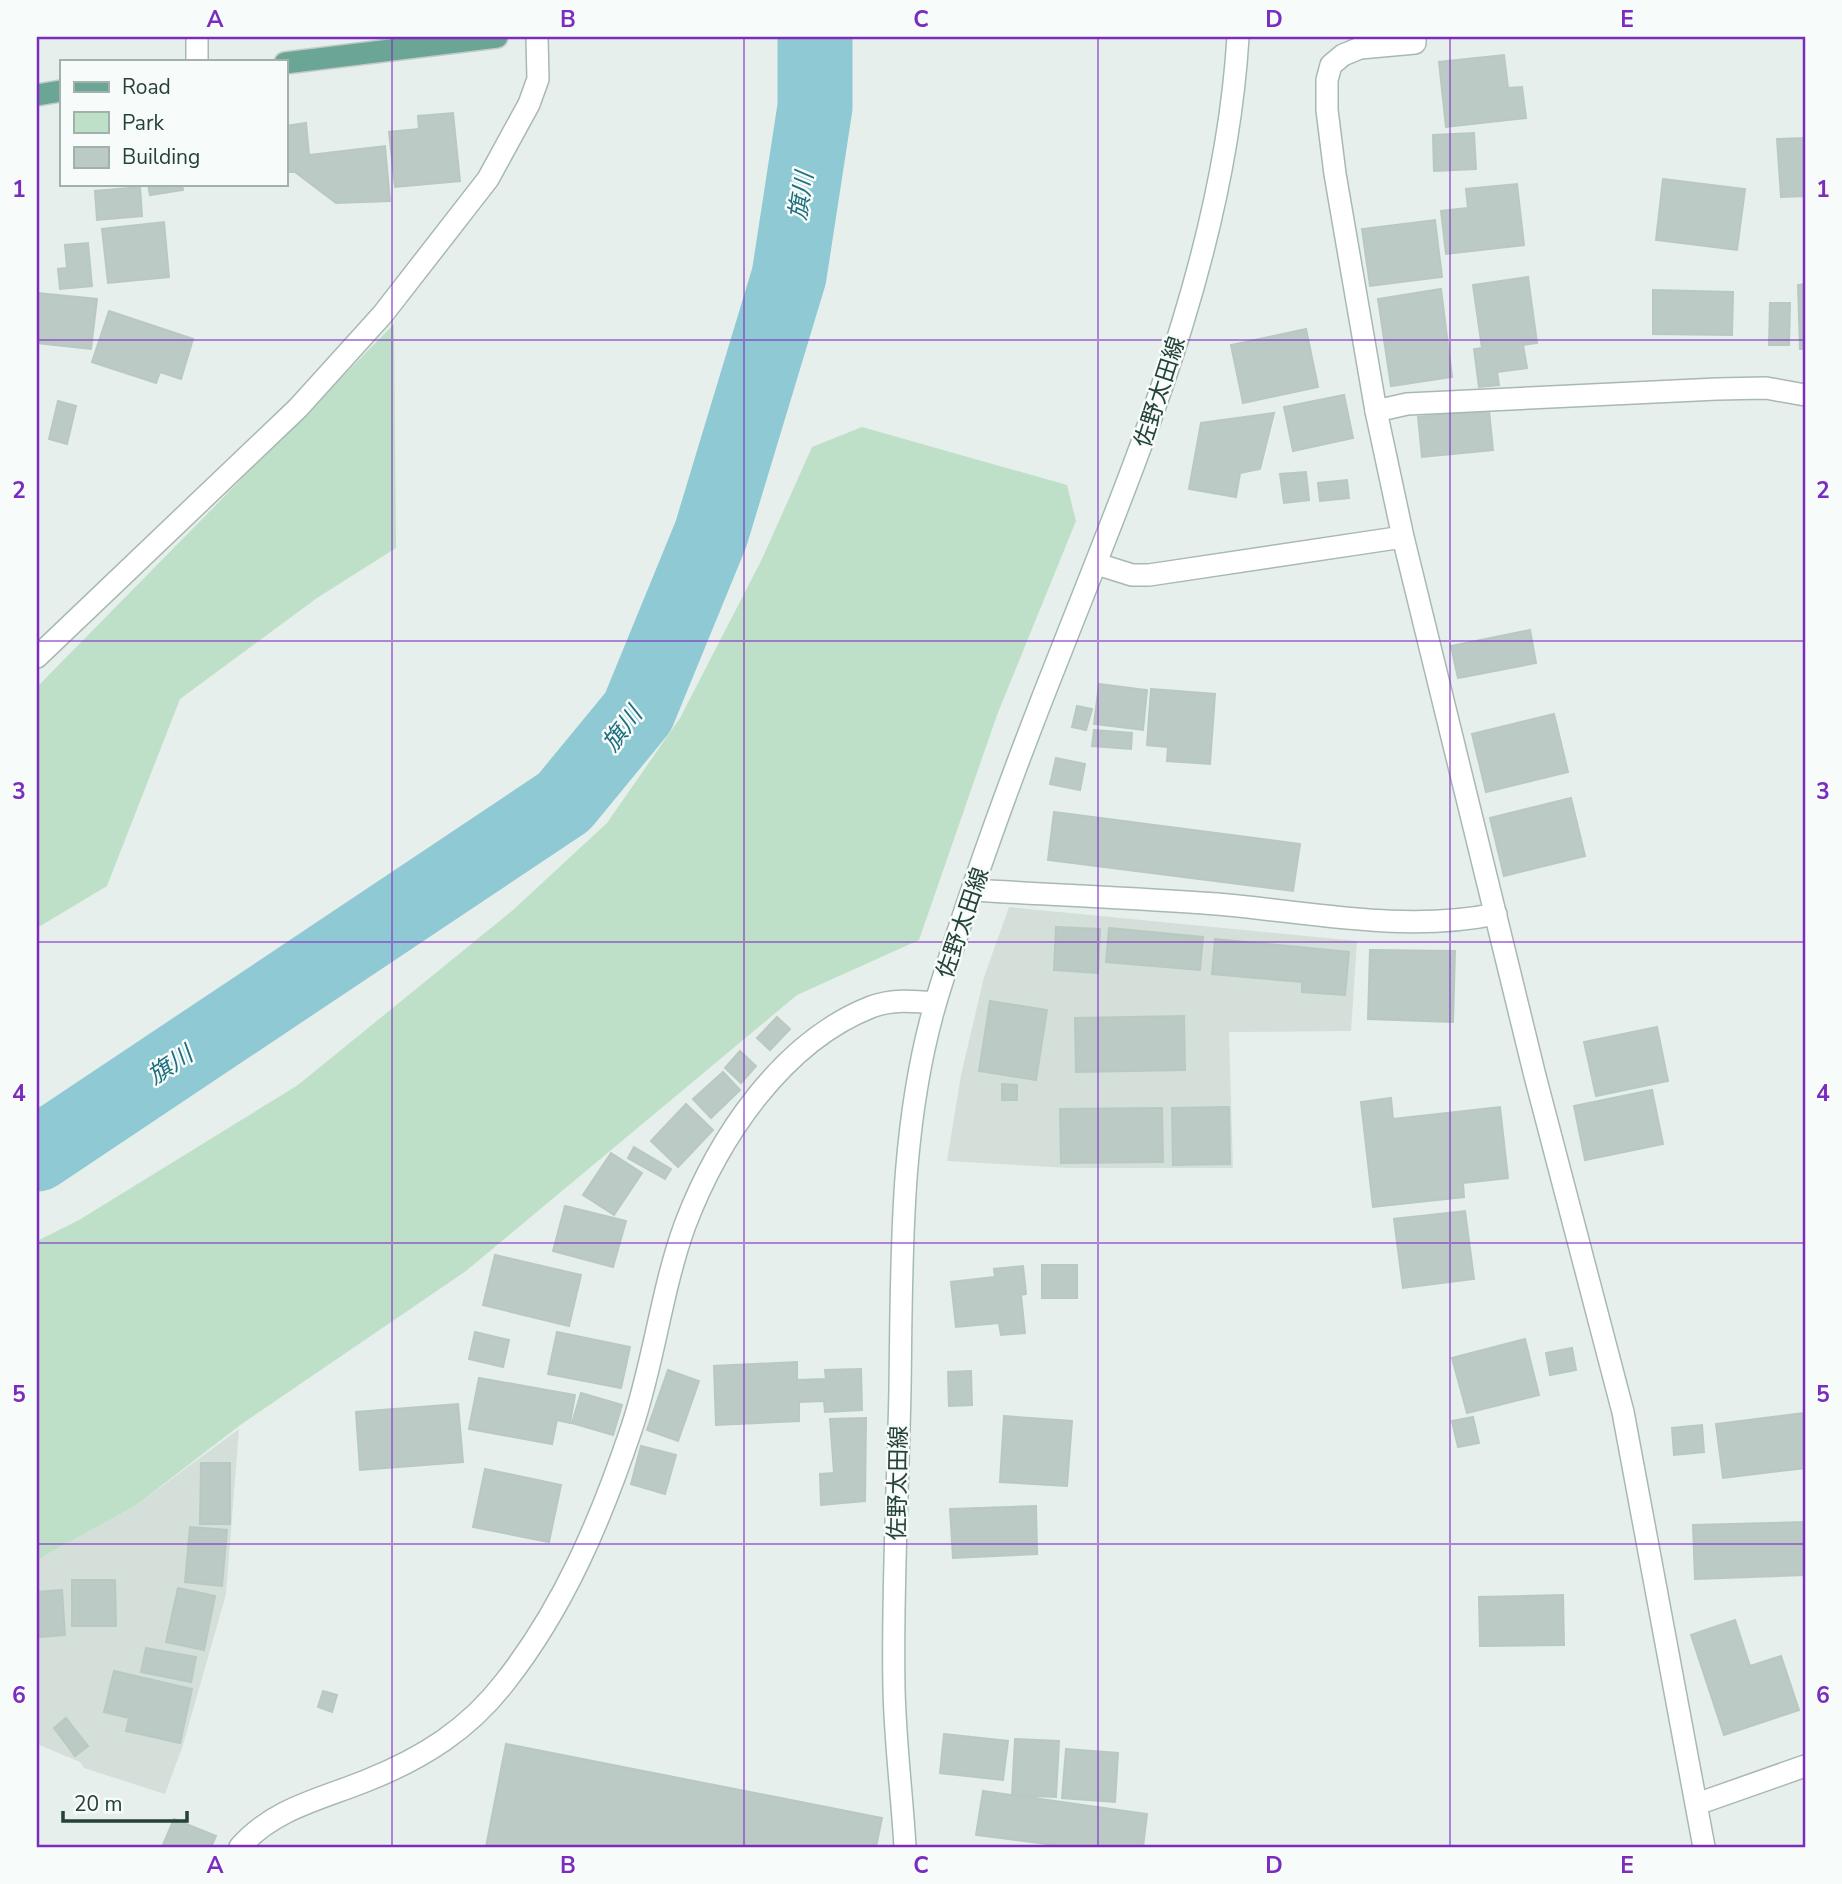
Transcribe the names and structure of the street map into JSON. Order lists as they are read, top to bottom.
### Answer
{
  "streets": {
    "street": ["佐野太田線"]
  },
  "water": ["旗川"],
  "legend": ["Road", "Park", "Building"],
  "scale_bar": "20 m",
  "grid": {
    "columns": [
      "A",
      "B",
      "C",
      "D",
      "E"
    ],
    "rows": [
      "1",
      "2",
      "3",
      "4",
      "5",
      "6"
    ]
  }
}
